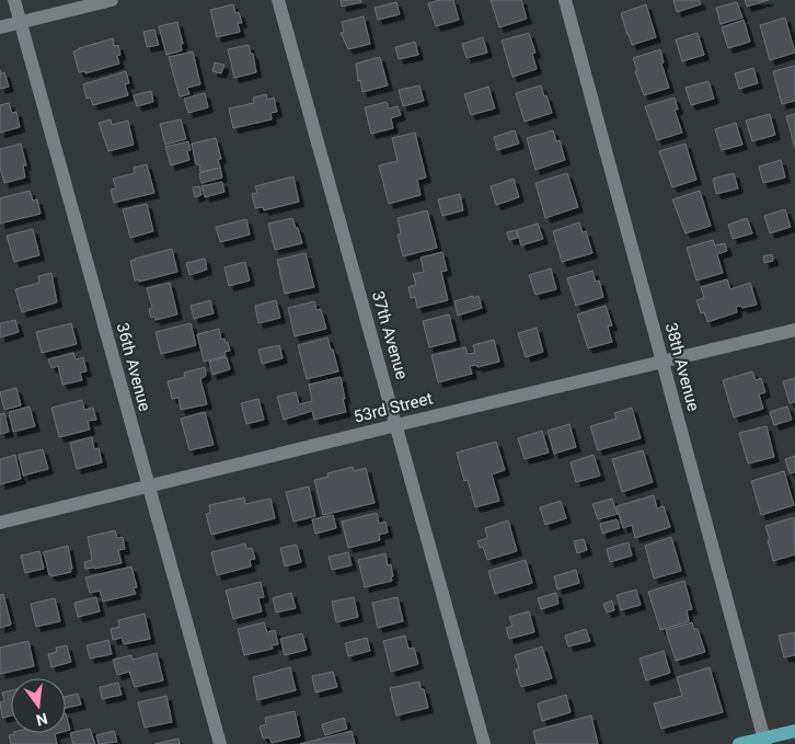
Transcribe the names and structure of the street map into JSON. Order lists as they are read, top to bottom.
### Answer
{
  "streets": {
    "street": [
      "37th Avenue",
      "36th Avenue",
      "38th Avenue",
      "53rd Street"
    ]
  },
  "crossings": [
    ["37th Avenue", "53rd Street"],
    ["36th Avenue", "53rd Street"],
    ["38th Avenue", "53rd Street"]
  ],
  "north": "bottom"
}
